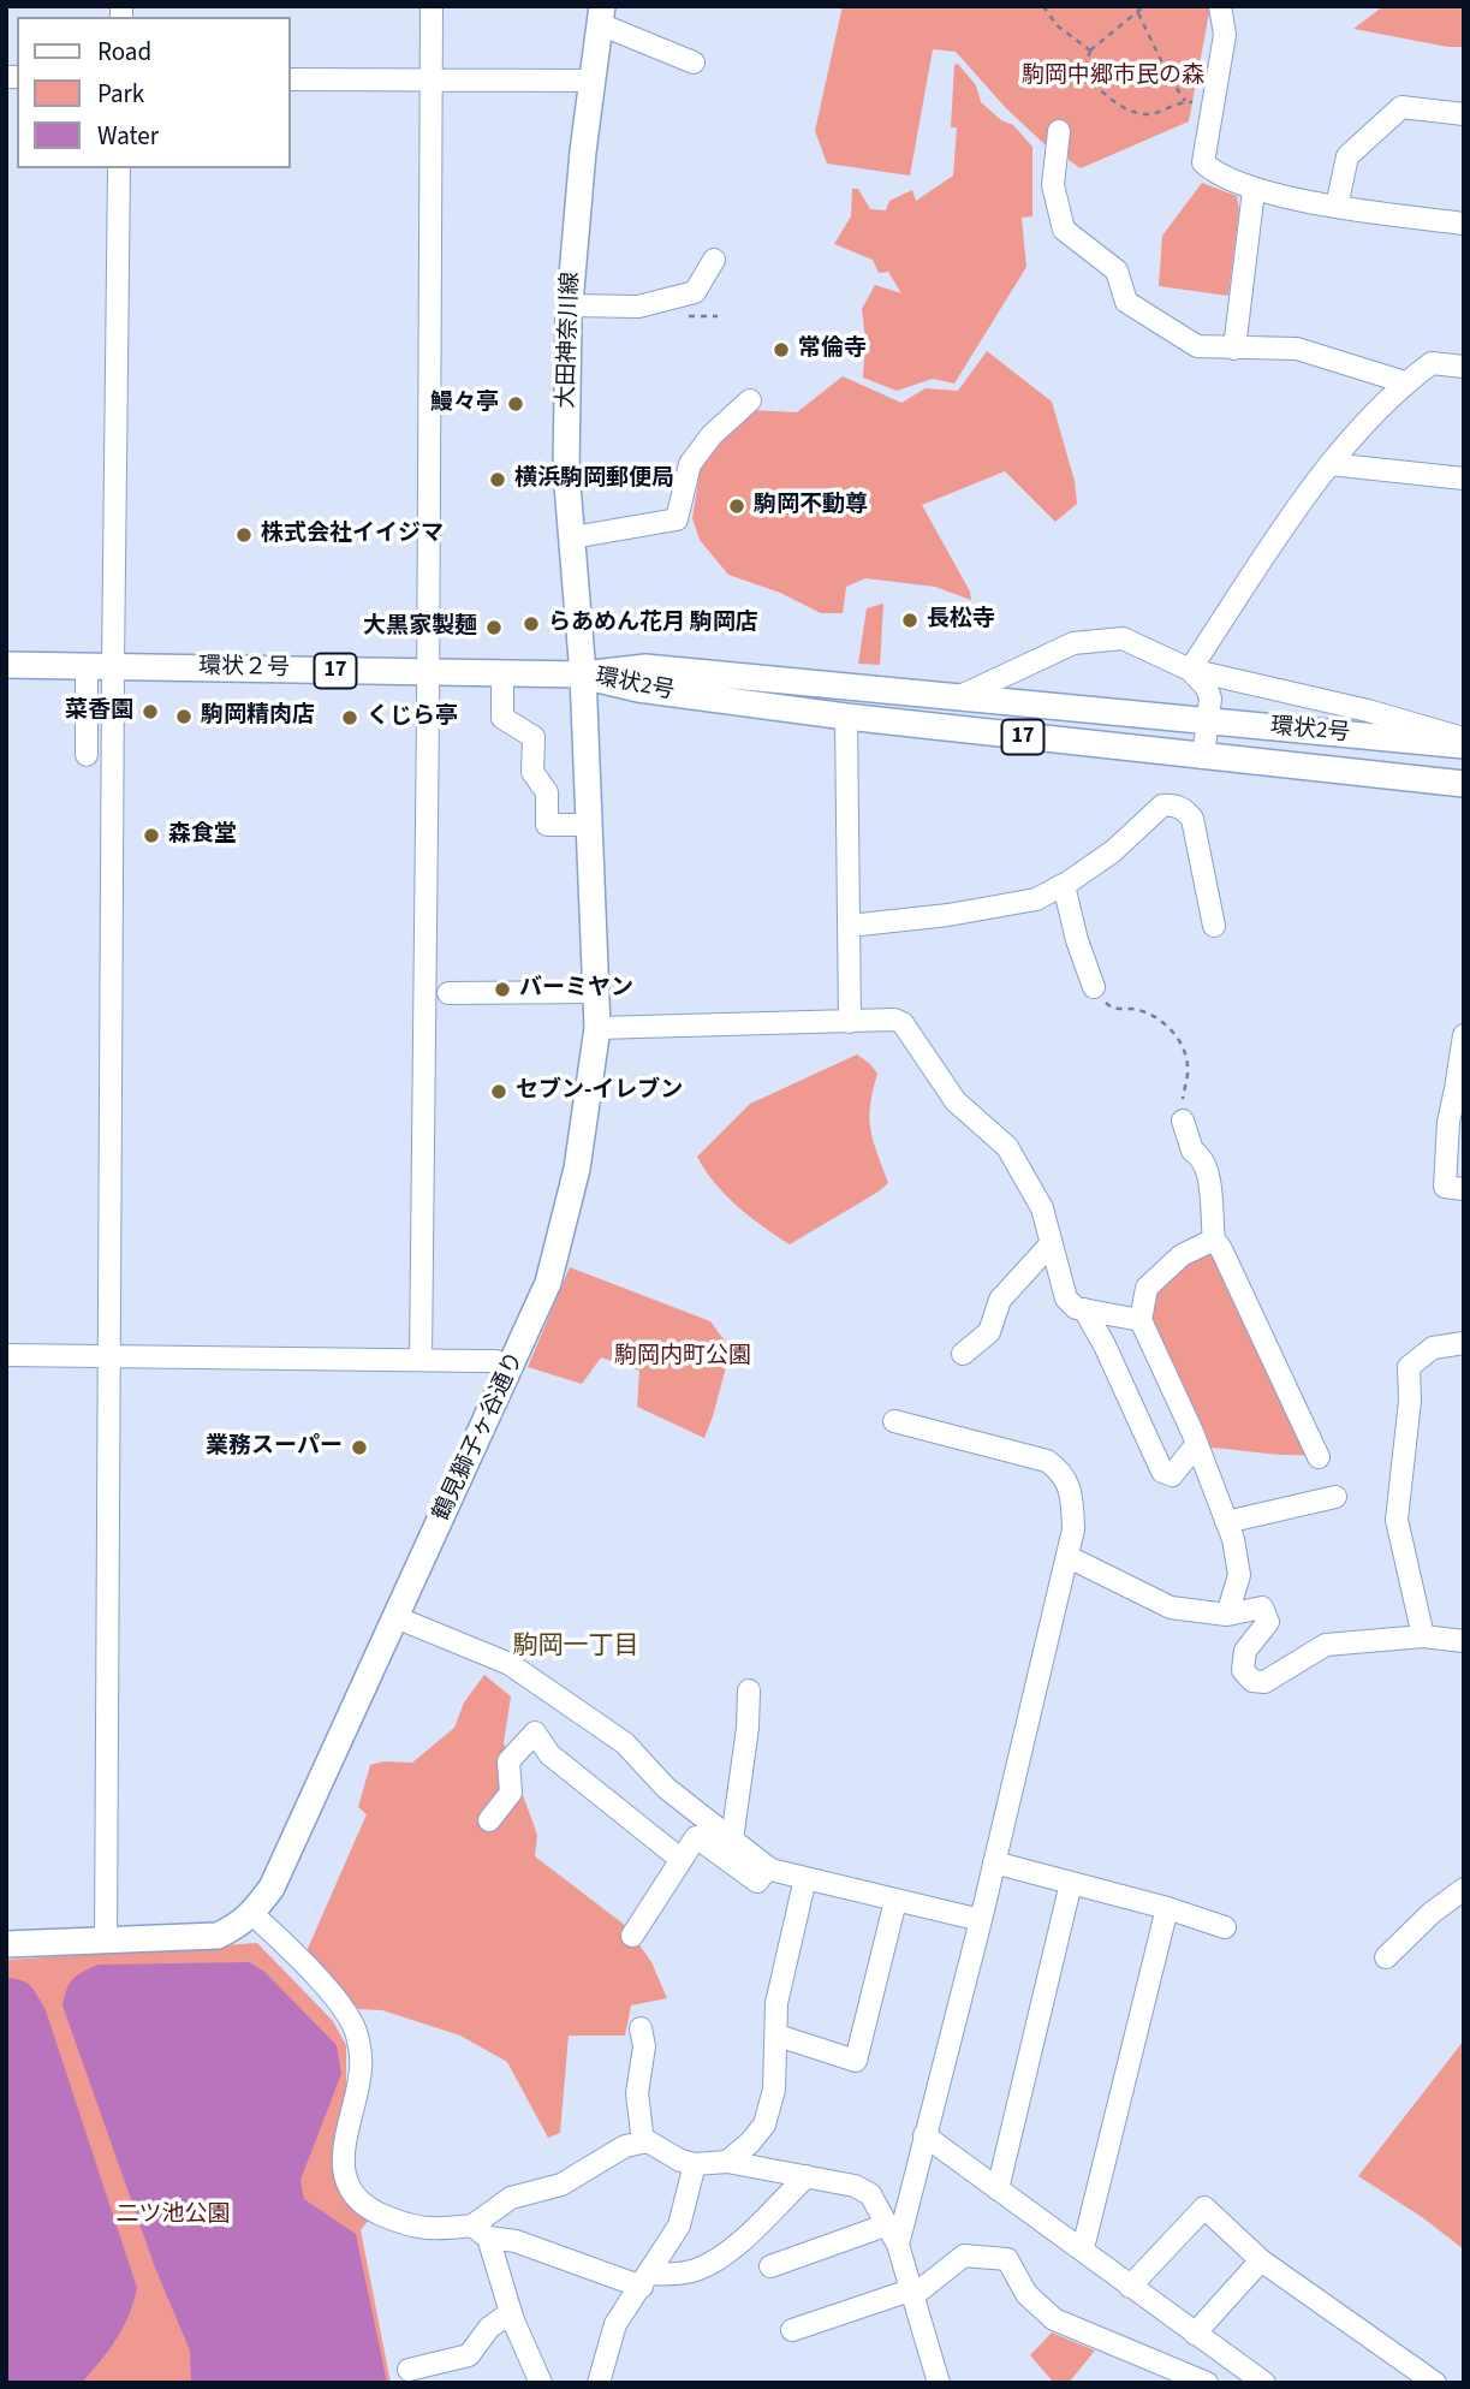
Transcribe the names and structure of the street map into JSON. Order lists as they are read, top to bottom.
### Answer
{
  "streets": {
    "main road": [
      "大田神奈川線",
      "環状２号",
      "17",
      "環状2号",
      "鶴見獅子ヶ谷通り"
    ]
  },
  "crossings": [
    ["大田神奈川線", "環状２号"],
    ["大田神奈川線", "環状2号"],
    ["大田神奈川線", "鶴見獅子ヶ谷通り"],
    ["環状２号", "環状2号"],
    ["環状２号", "鶴見獅子ヶ谷通り"],
    ["環状2号", "鶴見獅子ヶ谷通り"]
  ],
  "districts": ["駒岡一丁目"],
  "parks": ["駒岡中郷市民の森", "駒岡内町公園", "二ツ池公園"],
  "places": [
    "常倫寺",
    "鰻々亭",
    "横浜駒岡郵便局",
    "駒岡不動尊",
    "株式会社イイジマ",
    "長松寺",
    "らあめん花月 駒岡店",
    "大黒家製麺",
    "菜香園",
    "駒岡精肉店",
    "くじら亭",
    "森食堂",
    "バーミヤン",
    "セブン-イレブン",
    "業務スーパー"
  ],
  "legend": ["Road", "Park", "Water"]
}
